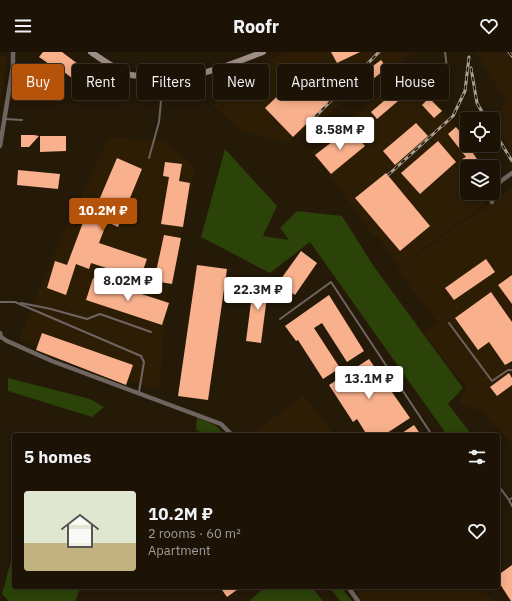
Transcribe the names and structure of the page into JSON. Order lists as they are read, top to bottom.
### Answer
{
  "page": {
    "header": "Roofr",
    "chip": [
      "Buy",
      "Rent",
      "Filters",
      "New",
      "Apartment",
      "House"
    ],
    "price": [
      "8.58M ₽",
      "10.2M ₽",
      "8.02M ₽",
      "22.3M ₽",
      "13.1M ₽"
    ],
    "heading": "5 homes",
    "list": [
      {
        "name": "10.2M ₽",
        "note": "2 rooms · 60 m² · Apartment"
      }
    ]
  }
}
